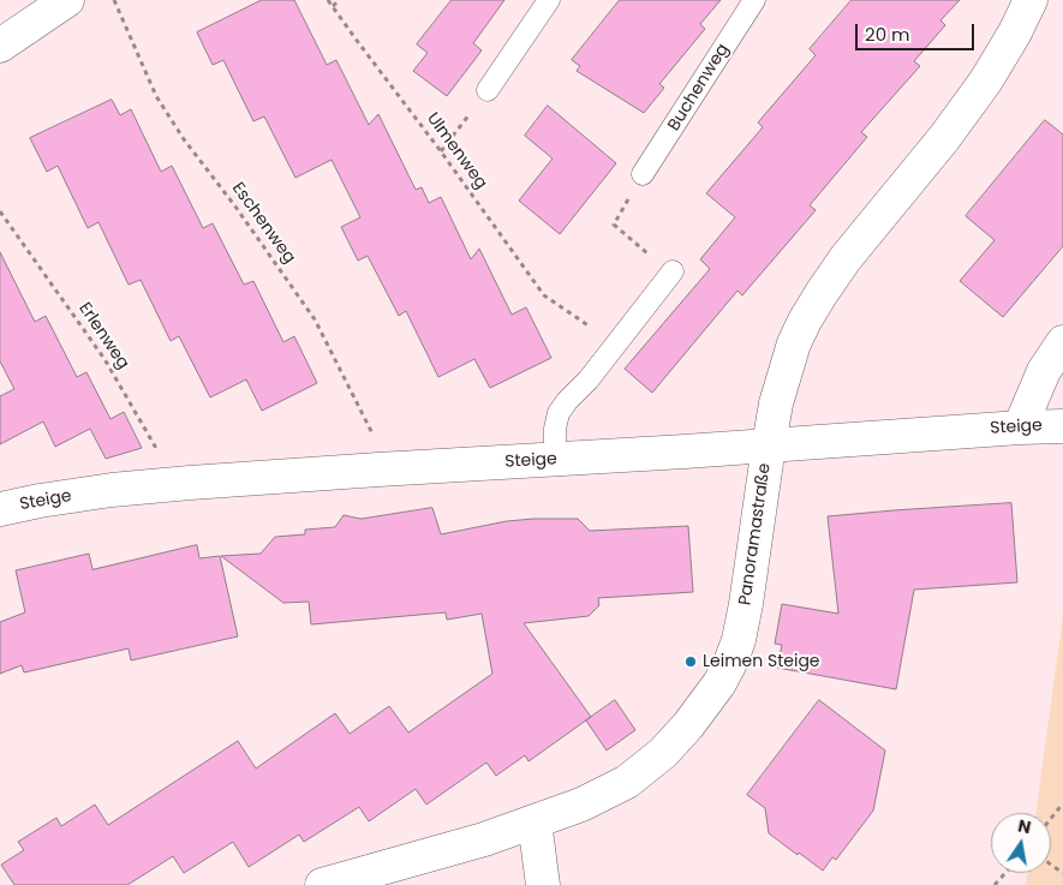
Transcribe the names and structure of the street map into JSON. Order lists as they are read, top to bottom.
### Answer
{
  "streets": {
    "street": ["Steige", "Panoramastraße"],
    "lane": ["Buchenweg"],
    "path": ["Ulmenweg", "Eschenweg", "Erlenweg"]
  },
  "crossings": [
    ["Eschenweg", "Steige"],
    ["Erlenweg", "Steige"],
    ["Steige", "Panoramastraße"]
  ],
  "places": ["Leimen Steige"],
  "scale_bar": "20 m",
  "north": "top"
}
